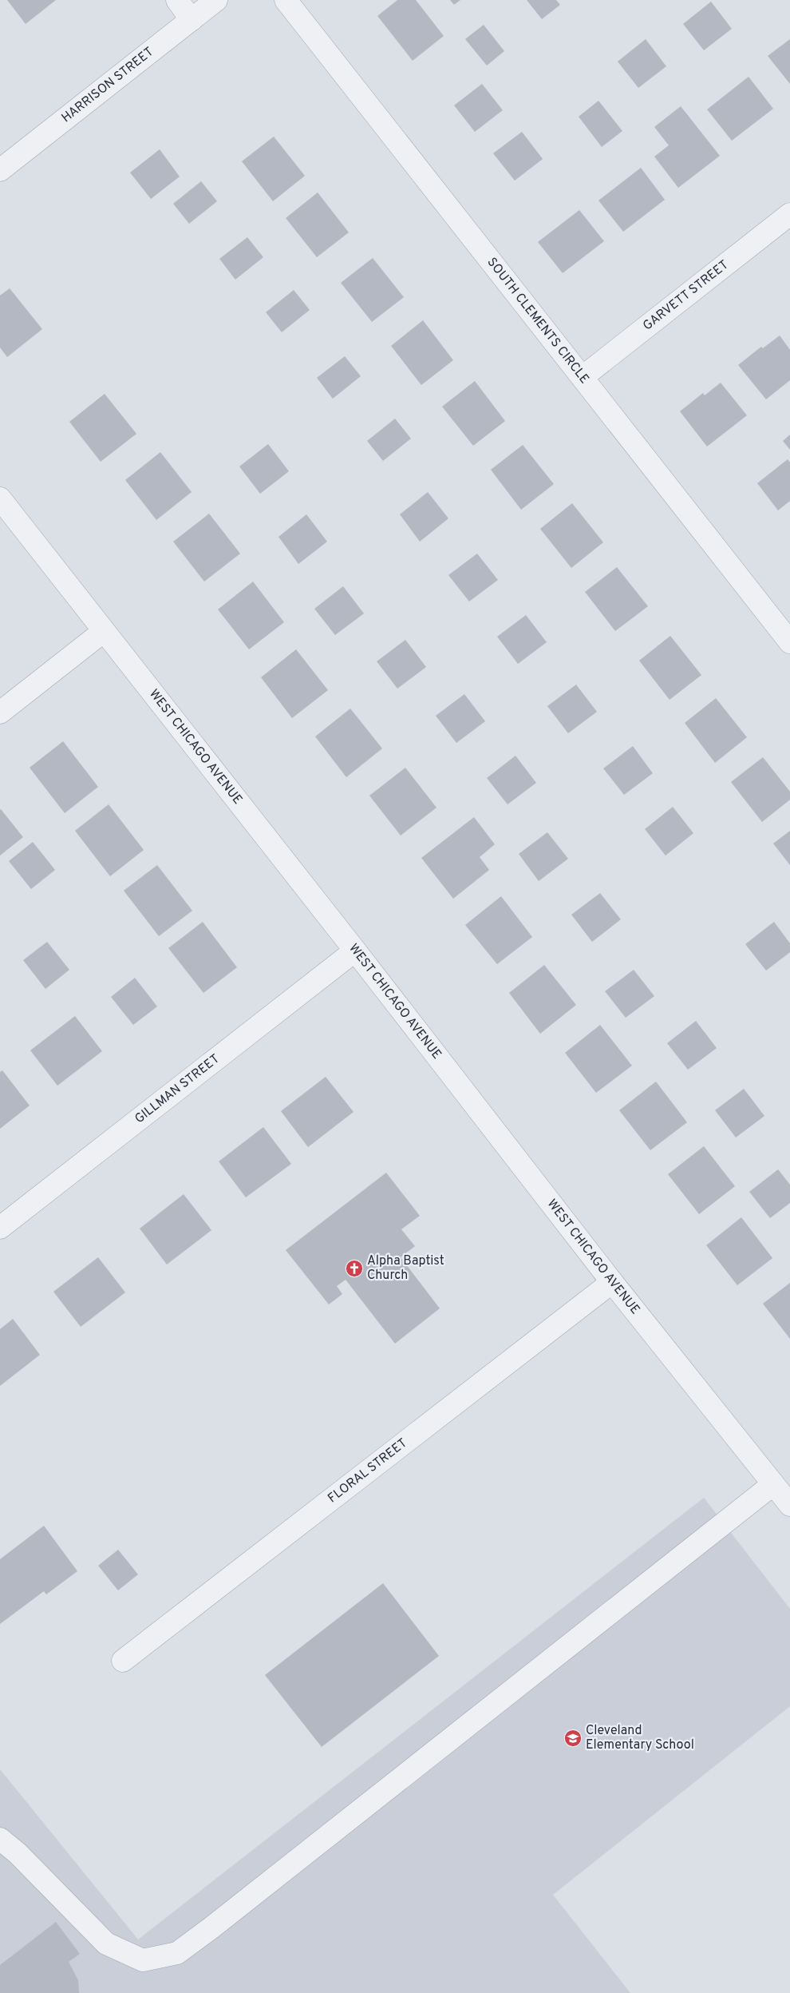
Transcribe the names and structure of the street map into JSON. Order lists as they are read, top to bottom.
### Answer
{
  "streets": {
    "street": [
      "HARRISON STREET",
      "GARVETT STREET",
      "SOUTH CLEMENTS CIRCLE",
      "WEST CHICAGO AVENUE",
      "GILLMAN STREET",
      "FLORAL STREET"
    ]
  },
  "crossings": [
    ["GARVETT STREET", "SOUTH CLEMENTS CIRCLE"],
    ["WEST CHICAGO AVENUE", "GILLMAN STREET"],
    ["WEST CHICAGO AVENUE", "FLORAL STREET"]
  ],
  "places": {
    "church": ["Alpha Baptist Church"],
    "school or university": ["Cleveland Elementary School"]
  }
}
